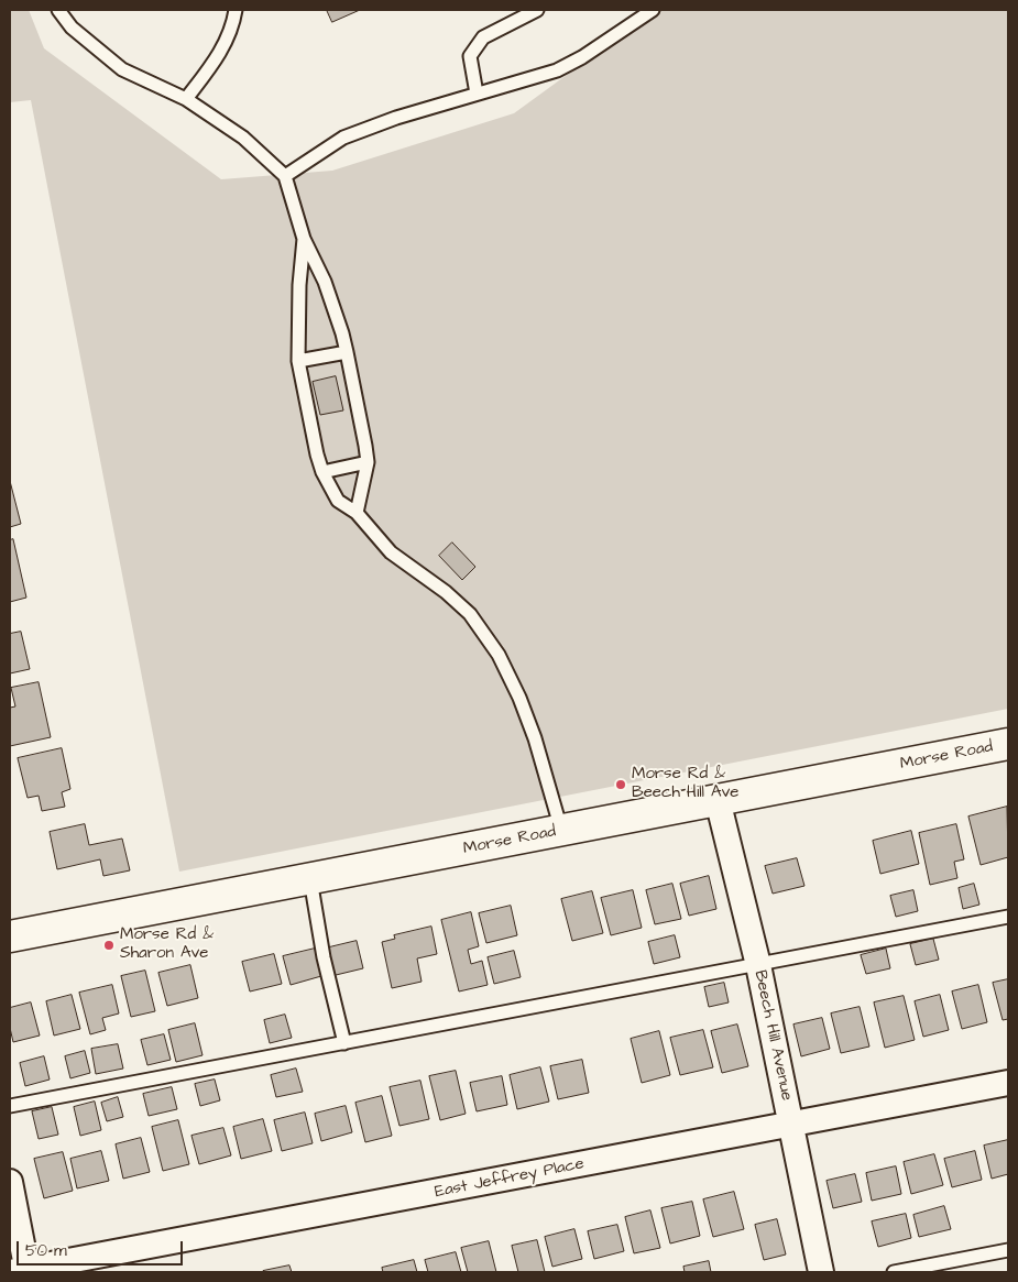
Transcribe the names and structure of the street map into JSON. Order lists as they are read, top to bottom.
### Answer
{
  "streets": {
    "main road": ["Morse Road"],
    "street": ["Beech Hill Avenue", "East Jeffrey Place"]
  },
  "crossings": [
    ["Morse Road", "Beech Hill Avenue"],
    ["Beech Hill Avenue", "East Jeffrey Place"]
  ],
  "places": ["Morse Rd & Beech Hill Ave", "Morse Rd & Sharon Ave"],
  "scale_bar": "50 m"
}
